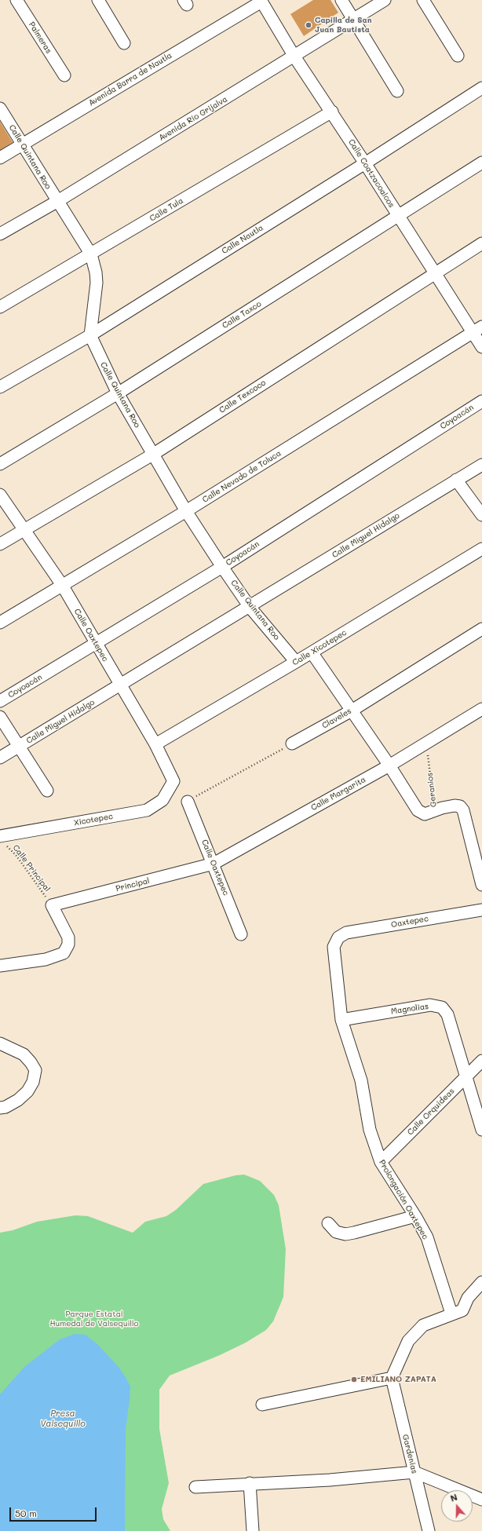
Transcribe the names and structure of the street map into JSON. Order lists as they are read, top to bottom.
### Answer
{
  "streets": {
    "street": [
      "Palmeras",
      "Avenida Barra de Nautla",
      "Avenida Río Grijalva",
      "Calle Quintana Roo",
      "Calle Coatzacoalcos",
      "Calle Tula",
      "Calle Nautla",
      "Calle Taxco",
      "Calle Texcoco",
      "Coyoacán",
      "Calle Nevado de Toluca",
      "Calle Miguel Hidalgo",
      "Calle Oaxtepec",
      "Calle Xicotepec",
      "Claveles",
      "Geranios",
      "Calle Margarita",
      "Xicotepec",
      "Principal",
      "Oaxtepec",
      "Magnolias",
      "Calle Orquídeas",
      "Prolongación Oaxtepec",
      "Gardenias"
    ],
    "path": ["Calle Principal"]
  },
  "crossings": [
    ["Avenida Barra de Nautla", "Calle Quintana Roo"],
    ["Avenida Barra de Nautla", "Calle Coatzacoalcos"],
    ["Avenida Río Grijalva", "Calle Quintana Roo"],
    ["Avenida Río Grijalva", "Calle Coatzacoalcos"],
    ["Calle Quintana Roo", "Calle Tula"],
    ["Calle Quintana Roo", "Calle Nautla"],
    ["Calle Quintana Roo", "Calle Taxco"],
    ["Calle Quintana Roo", "Calle Texcoco"],
    ["Calle Quintana Roo", "Coyoacán"],
    ["Calle Quintana Roo", "Calle Nevado de Toluca"],
    ["Calle Quintana Roo", "Calle Miguel Hidalgo"],
    ["Calle Quintana Roo", "Calle Xicotepec"],
    ["Calle Coatzacoalcos", "Calle Tula"],
    ["Calle Coatzacoalcos", "Calle Nautla"],
    ["Calle Coatzacoalcos", "Calle Taxco"],
    ["Calle Coatzacoalcos", "Calle Texcoco"],
    ["Calle Coatzacoalcos", "Calle Nevado de Toluca"],
    ["Calle Texcoco", "Calle Oaxtepec"],
    ["Coyoacán", "Calle Oaxtepec"],
    ["Calle Nevado de Toluca", "Calle Oaxtepec"],
    ["Calle Miguel Hidalgo", "Calle Oaxtepec"],
    ["Calle Oaxtepec", "Calle Xicotepec"],
    ["Calle Oaxtepec", "Calle Margarita"],
    ["Calle Oaxtepec", "Xicotepec"],
    ["Calle Oaxtepec", "Principal"],
    ["Geranios", "Calle Margarita"],
    ["Calle Margarita", "Principal"],
    ["Xicotepec", "Calle Principal"],
    ["Calle Principal", "Principal"],
    ["Oaxtepec", "Prolongación Oaxtepec"],
    ["Magnolias", "Calle Orquídeas"],
    ["Magnolias", "Prolongación Oaxtepec"],
    ["Calle Orquídeas", "Prolongación Oaxtepec"]
  ],
  "water": ["Presa Valsequillo"],
  "parks": ["Parque Estatal Humedal de Valsequillo"],
  "places": ["Capilla de San Juan Bautista", "EMILIANO ZAPATA"],
  "scale_bar": "50 m",
  "north": "top"
}
